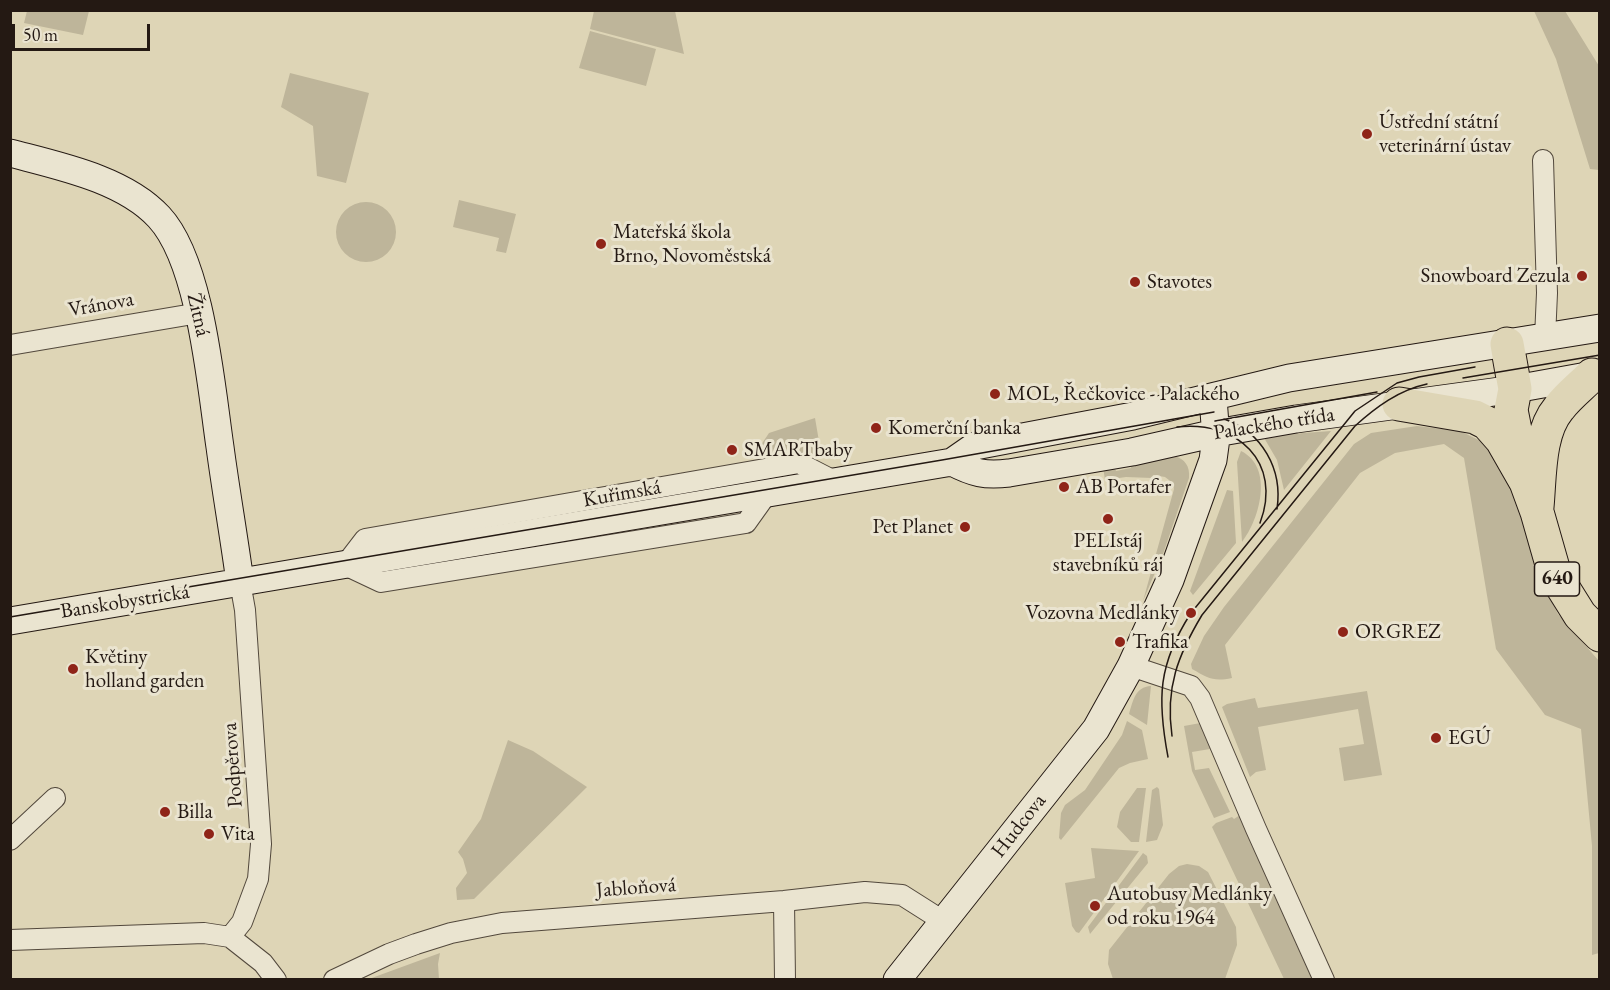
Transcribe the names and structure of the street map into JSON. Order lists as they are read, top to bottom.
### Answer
{
  "streets": {
    "highway": ["640"],
    "street": [
      "Vránova",
      "Žitná",
      "Palackého třída",
      "Kuřimská",
      "Banskobystrická",
      "Podpěrova",
      "Hudcova",
      "Jabloňová"
    ]
  },
  "crossings": [
    ["Vránova", "Žitná"],
    ["Žitná", "Kuřimská"],
    ["Žitná", "Banskobystrická"],
    ["Žitná", "Podpěrova"],
    ["Palackého třída", "Kuřimská"],
    ["Palackého třída", "640"],
    ["Palackého třída", "Hudcova"],
    ["Kuřimská", "Banskobystrická"],
    ["Kuřimská", "Podpěrova"],
    ["Banskobystrická", "Podpěrova"],
    ["Hudcova", "Jabloňová"]
  ],
  "places": [
    "Ústřední státní veterinární ústav",
    "Mateřská škola Brno, Novoměstská",
    "Snowboard Zezula",
    "Stavotes",
    "MOL, Řečkovice - Palackého",
    "Komerční banka",
    "SMARTbaby",
    "AB Portafer",
    "PELIstáj stavebníků ráj",
    "Pet Planet",
    "Vozovna Medlánky",
    "ORGREZ",
    "Trafika",
    "Květiny holland garden",
    "EGÚ",
    "Billa",
    "Vita",
    "Autobusy Medlánky od roku 1964"
  ],
  "scale_bar": "50 m"
}
